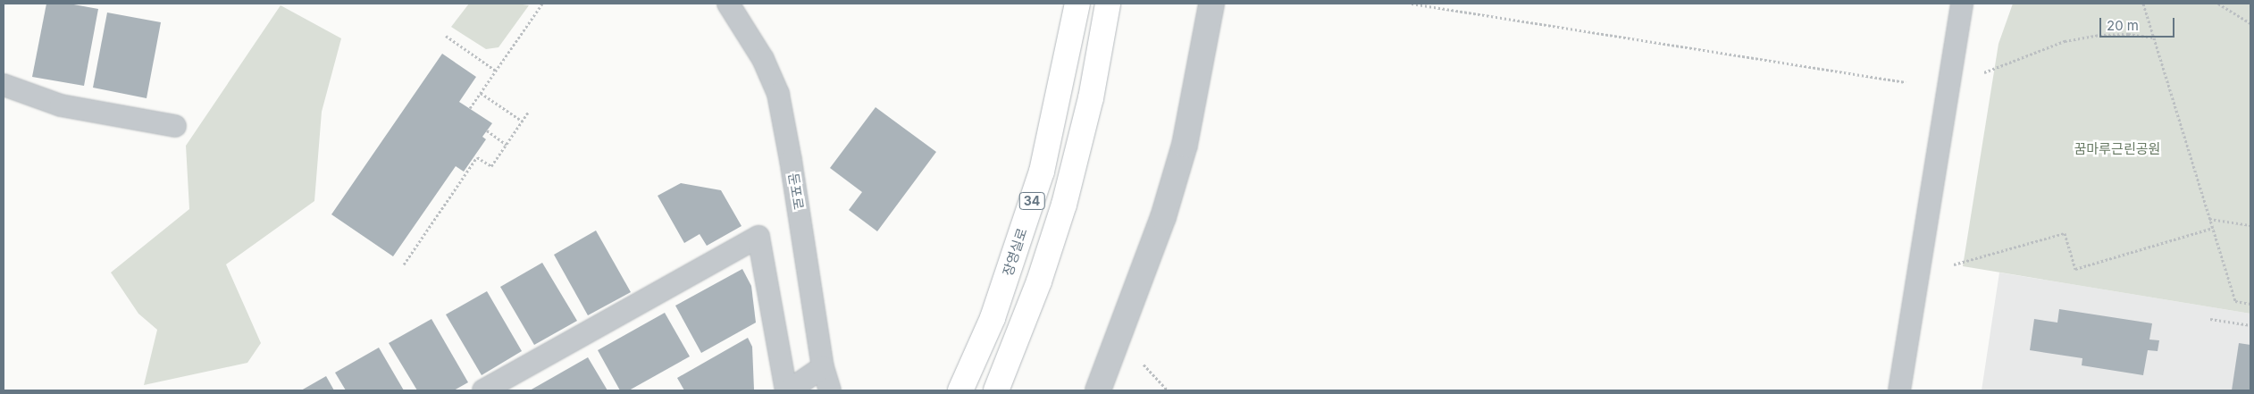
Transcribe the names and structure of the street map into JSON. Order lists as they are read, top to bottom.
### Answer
{
  "streets": {
    "highway": ["34", "장영실로"],
    "street": ["둔포로"]
  },
  "parks": ["꿈마루근린공원"],
  "scale_bar": "20 m"
}
